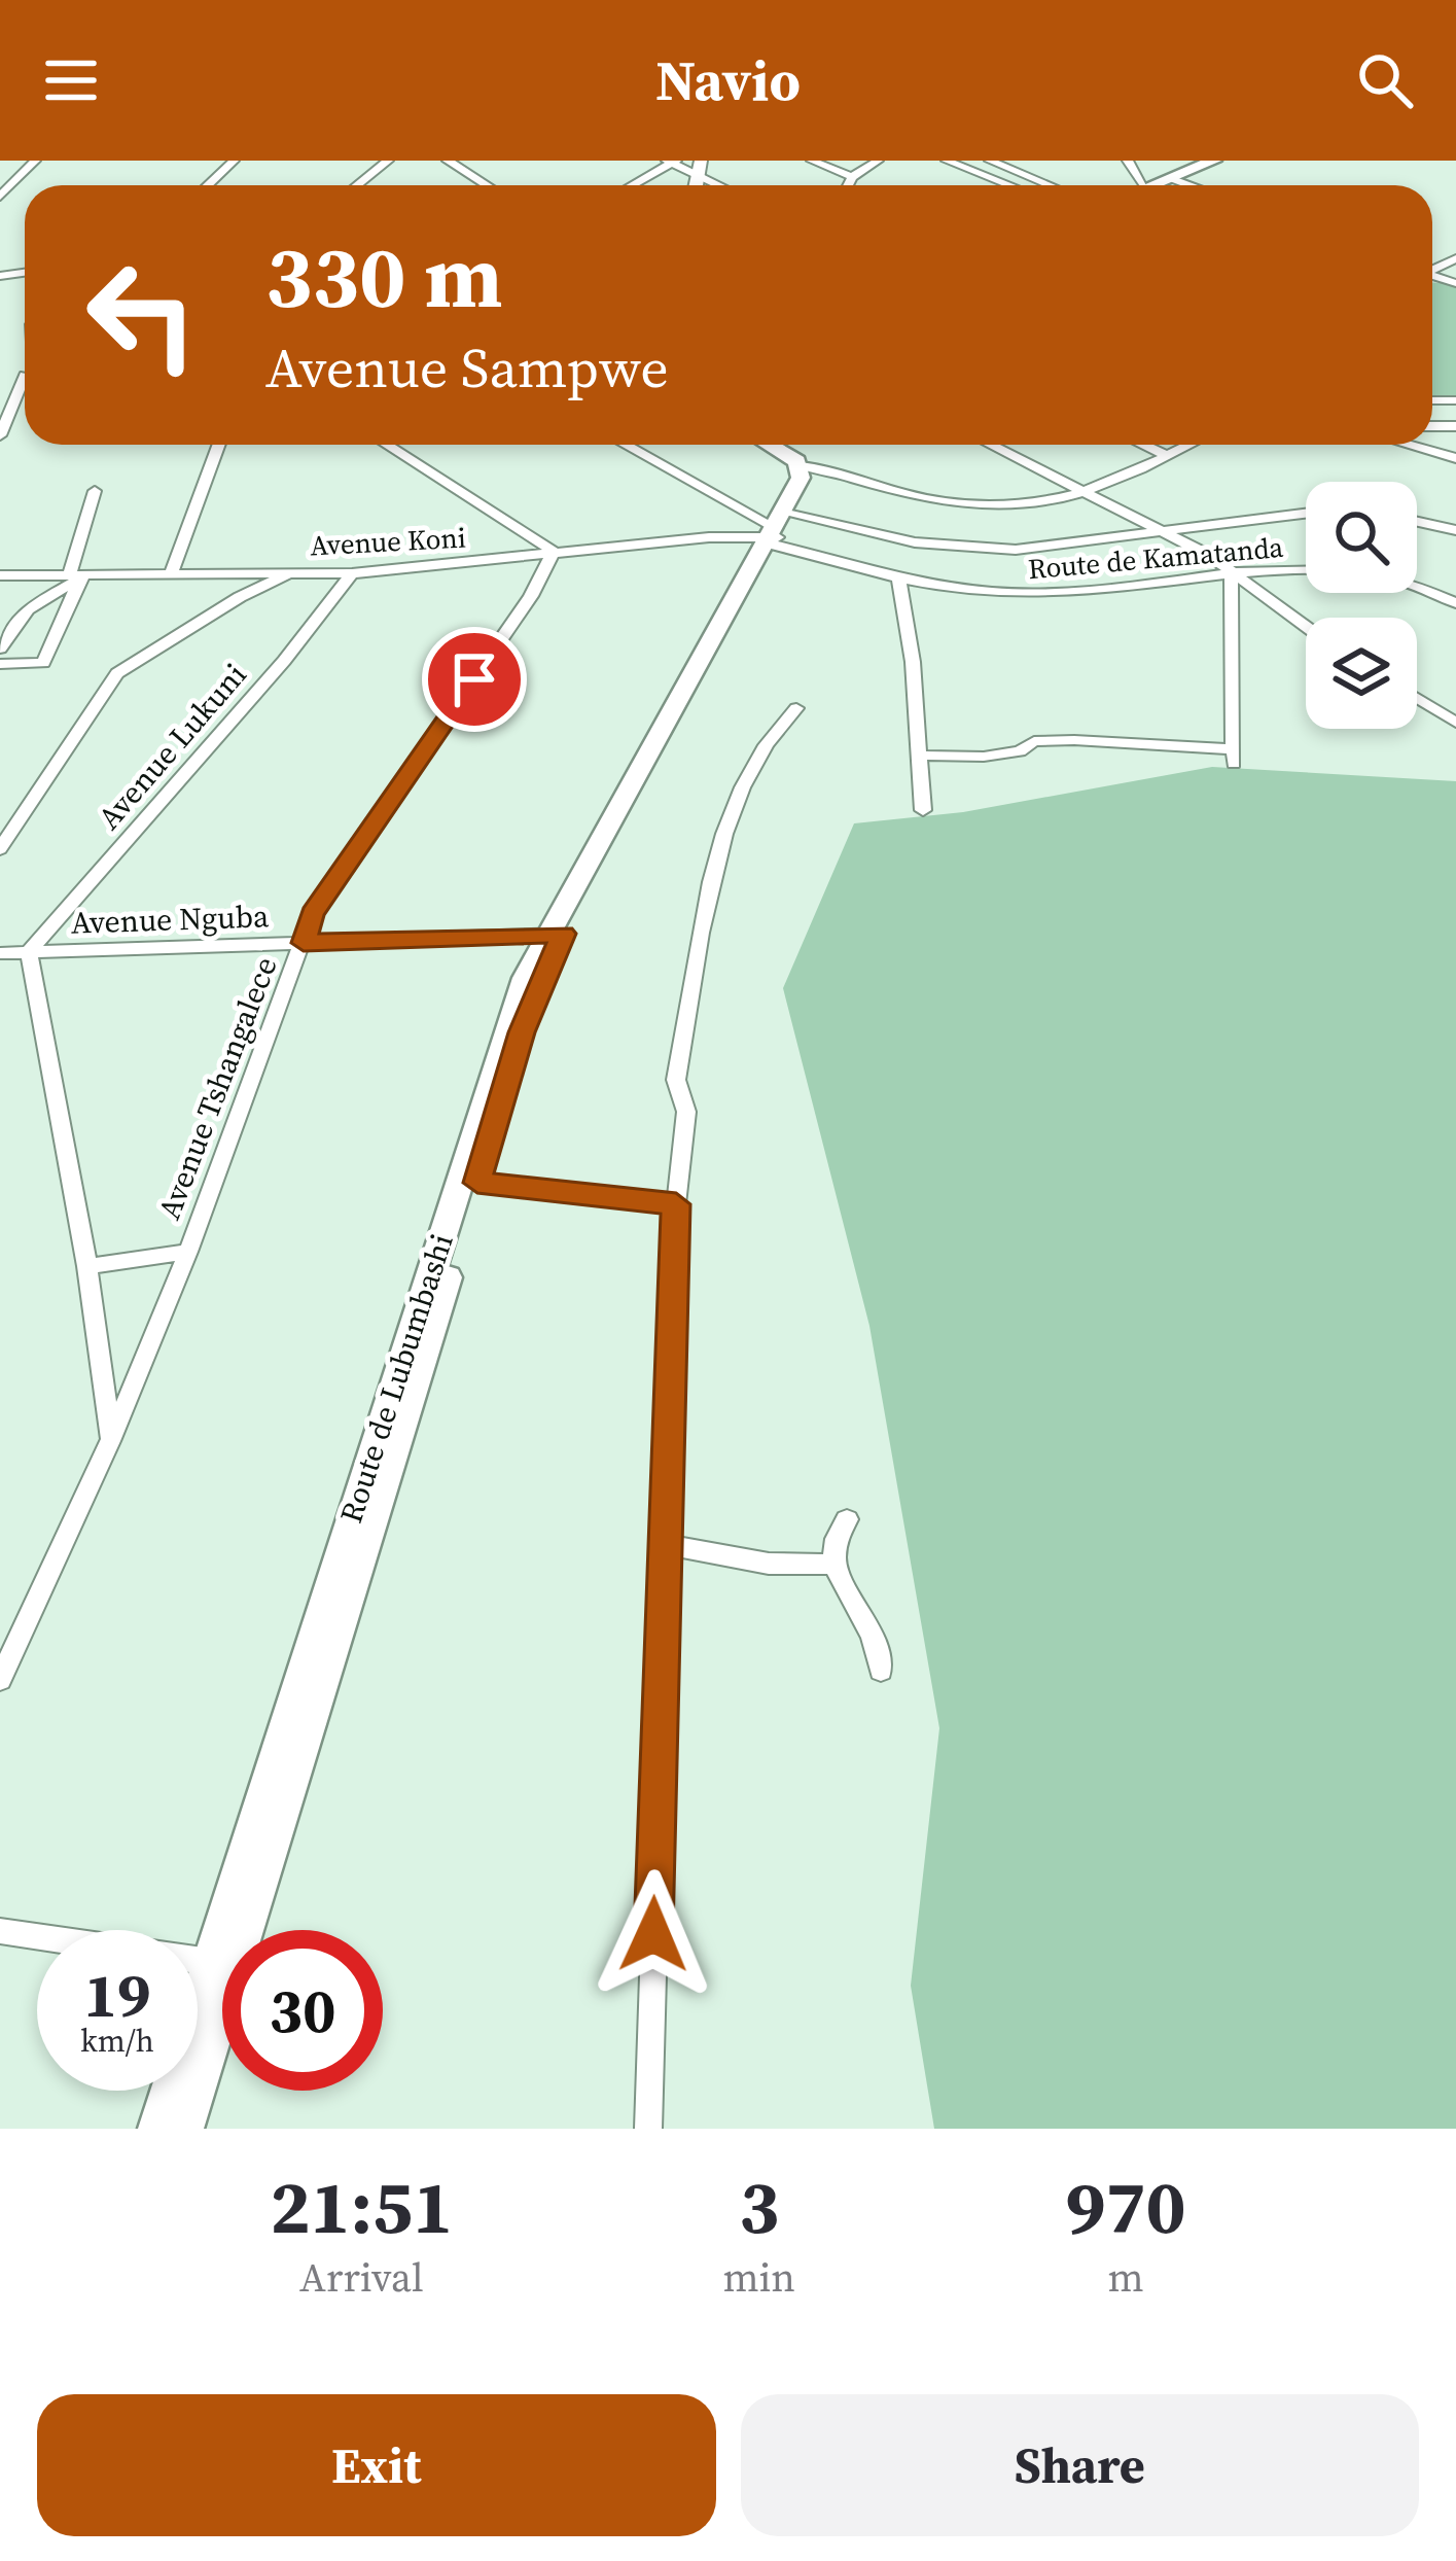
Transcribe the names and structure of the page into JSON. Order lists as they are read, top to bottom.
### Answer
{
  "streets": {
    "highway": ["Route de Lubumbashi"],
    "street": [
      "Avenue Koni",
      "Route de Kamatanda",
      "Avenue Lukuni",
      "Avenue Nguba",
      "Avenue Tshangalece"
    ]
  },
  "crossings": [
    ["Avenue Koni", "Route de Kamatanda"],
    ["Avenue Koni", "Avenue Lukuni"],
    ["Avenue Koni", "Avenue Tshangalece"],
    ["Avenue Koni", "Route de Lubumbashi"],
    ["Route de Kamatanda", "Route de Lubumbashi"],
    ["Avenue Lukuni", "Avenue Nguba"],
    ["Avenue Nguba", "Avenue Tshangalece"],
    ["Avenue Nguba", "Route de Lubumbashi"]
  ],
  "page": {
    "header": "Navio",
    "turn": ["330 m", "Avenue Sampwe"],
    "speed": "19 km/h",
    "limit": "30",
    "eta": [
      "21:51",
      "Arrival",
      "3",
      "min",
      "970",
      "m"
    ],
    "buttons": ["Exit", "Share"]
  }
}
